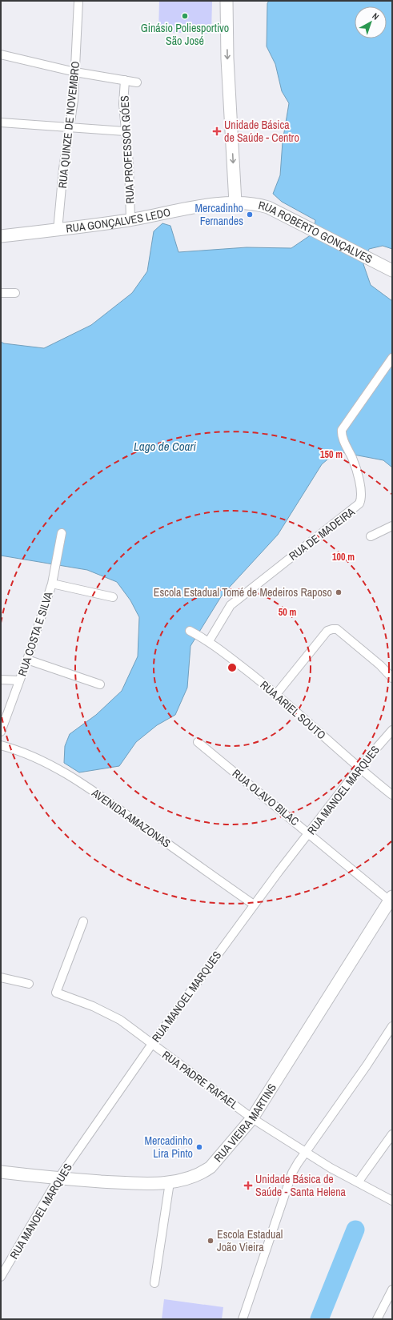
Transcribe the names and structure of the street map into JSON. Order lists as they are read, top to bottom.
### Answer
{
  "streets": {
    "main road": ["RUA GONÇALVES LEDO", "RUA ROBERTO GONÇALVES", "RUA VIEIRA MARTINS"],
    "street": [
      "RUA QUINZE DE NOVEMBRO",
      "RUA PROFESSOR GÓES",
      "RUA DE MADEIRA",
      "RUA COSTA E SILVA",
      "RUA ARIEL SOUTO",
      "RUA MANOEL MARQUES",
      "RUA OLAVO BILAC",
      "AVENIDA AMAZONAS",
      "RUA PADRE RAFAEL"
    ]
  },
  "crossings": [
    ["RUA QUINZE DE NOVEMBRO", "RUA GONÇALVES LEDO"],
    ["RUA PROFESSOR GÓES", "RUA GONÇALVES LEDO"],
    ["RUA GONÇALVES LEDO", "RUA ROBERTO GONÇALVES"],
    ["RUA DE MADEIRA", "RUA ARIEL SOUTO"],
    ["RUA ARIEL SOUTO", "RUA MANOEL MARQUES"],
    ["RUA MANOEL MARQUES", "RUA OLAVO BILAC"],
    ["RUA MANOEL MARQUES", "AVENIDA AMAZONAS"],
    ["RUA MANOEL MARQUES", "RUA PADRE RAFAEL"],
    ["RUA MANOEL MARQUES", "RUA VIEIRA MARTINS"],
    ["RUA OLAVO BILAC", "RUA VIEIRA MARTINS"],
    ["RUA PADRE RAFAEL", "RUA VIEIRA MARTINS"]
  ],
  "water": ["Lago de Coari"],
  "places": {
    "other": [
      "Ginásio Poliesportivo São José",
      "Mercadinho Fernandes",
      "Escola Estadual Tomé de Medeiros Raposo",
      "Mercadinho Lira Pinto",
      "Escola Estadual João Vieira"
    ],
    "health": ["Unidade Básica de Saúde - Centro", "Unidade Básica de Saúde - Santa Helena"]
  },
  "north": "top right",
  "rings": ["150 m", "100 m", "50 m"]
}
